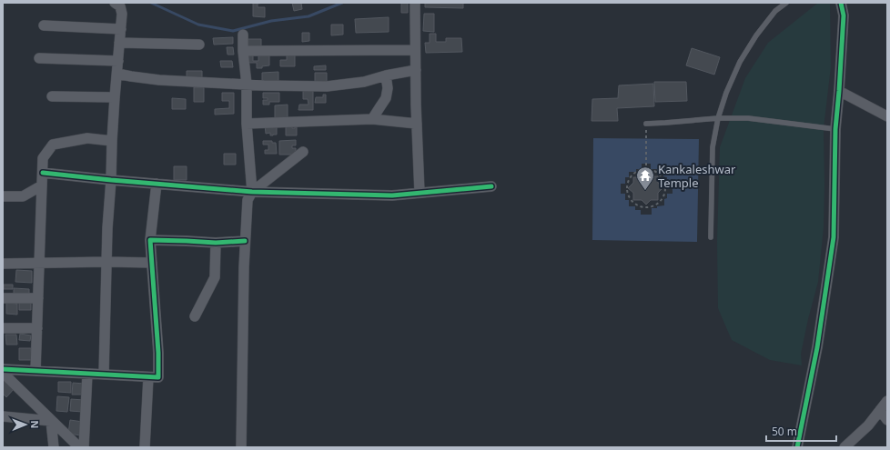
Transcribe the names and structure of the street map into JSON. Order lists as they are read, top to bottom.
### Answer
{
  "places": {
    "temple": ["Kankaleshwar Temple"]
  },
  "scale_bar": "50 m",
  "north": "right"
}
